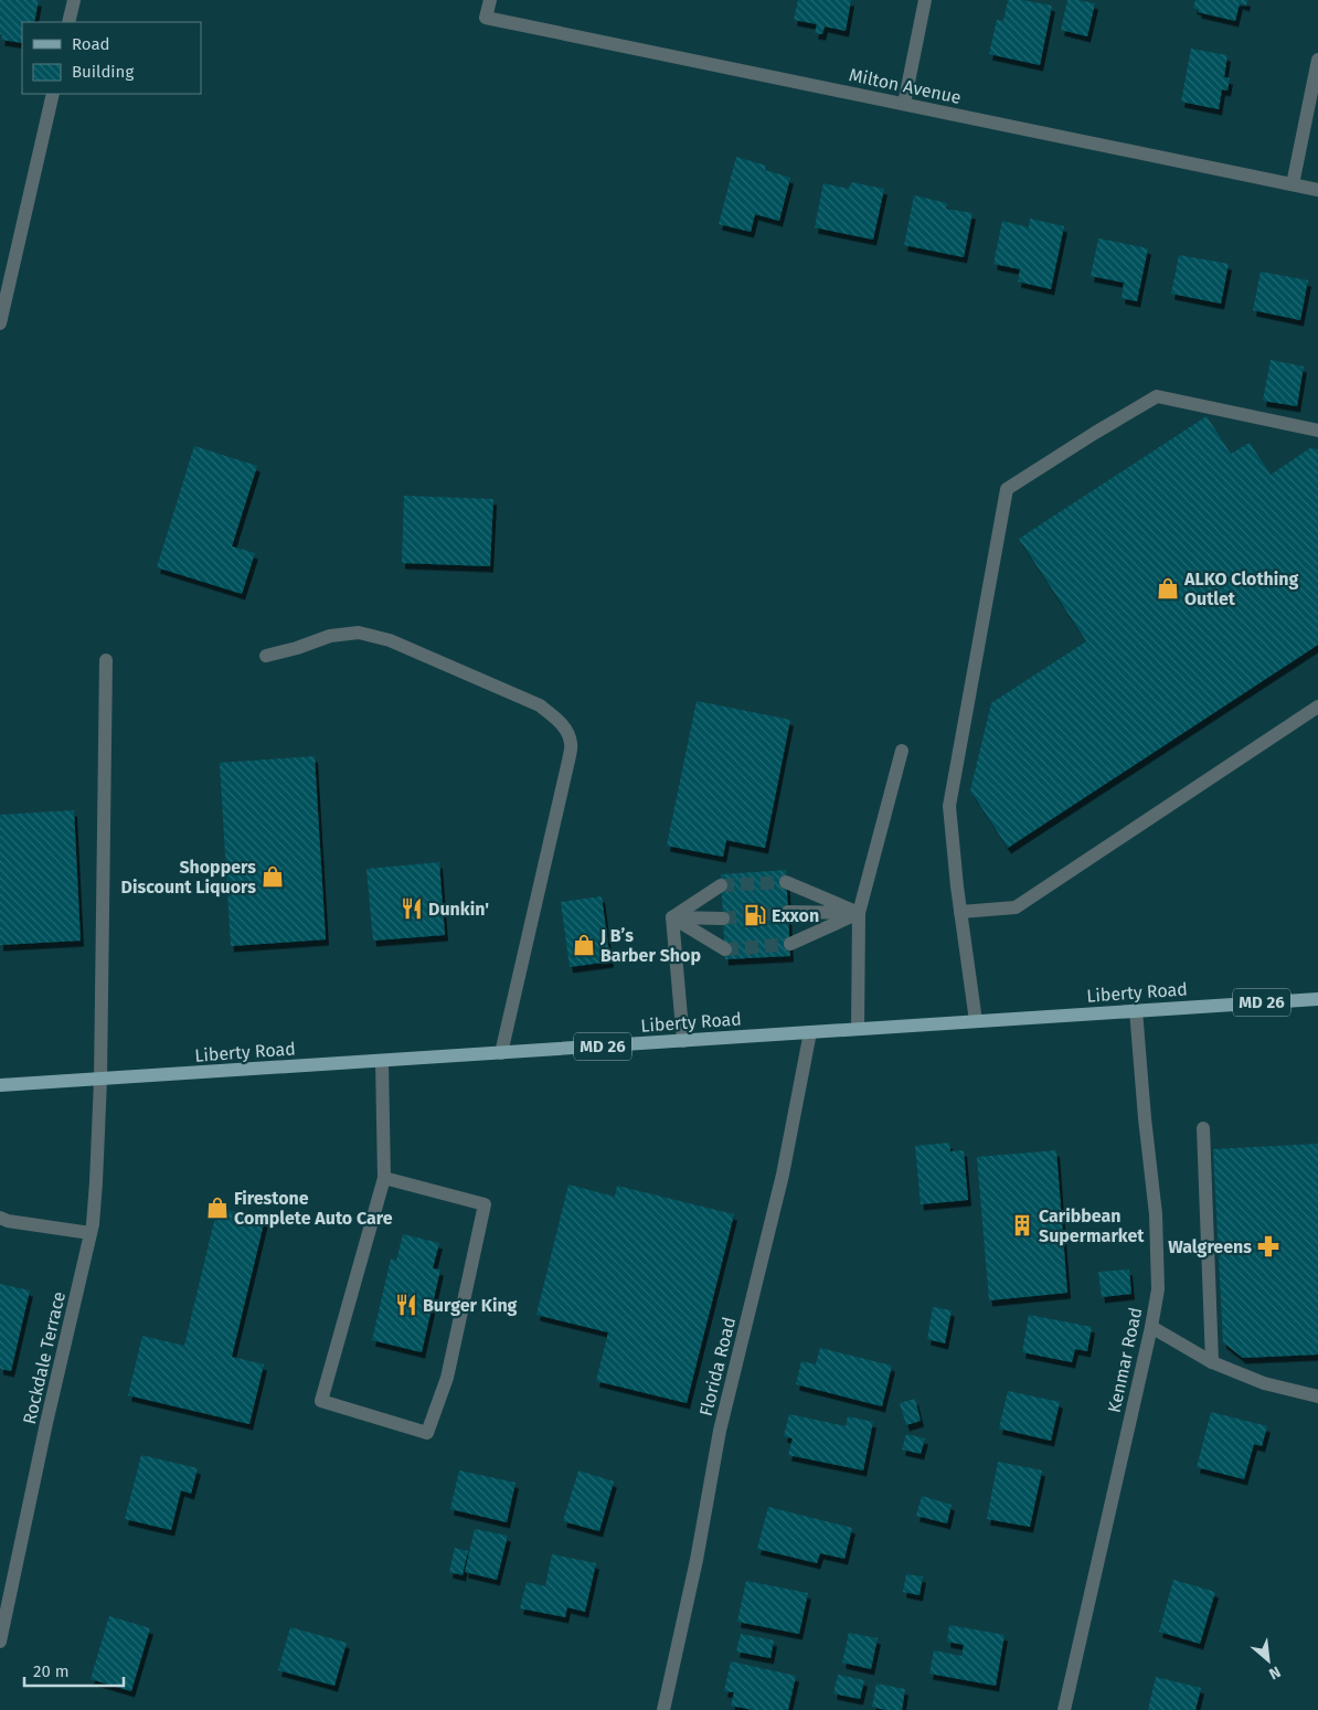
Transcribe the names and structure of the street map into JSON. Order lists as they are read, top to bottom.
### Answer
{
  "streets": {
    "main road": ["Liberty Road", "MD 26"],
    "street": [
      "Milton Avenue",
      "Rockdale Terrace",
      "Kenmar Road",
      "Florida Road"
    ]
  },
  "crossings": [
    ["Liberty Road", "Rockdale Terrace"],
    ["Liberty Road", "Kenmar Road"],
    ["Liberty Road", "Florida Road"]
  ],
  "places": {
    "shop": [
      "ALKO Clothing Outlet",
      "Shoppers Discount Liquors",
      "J B’s Barber Shop",
      "Firestone Complete Auto Care"
    ],
    "restaurant": ["Dunkin'", "Burger King"],
    "fuel station": ["Exxon"],
    "building": ["Caribbean Supermarket"],
    "pharmacy": ["Walgreens"]
  },
  "legend": ["Road", "Building"],
  "scale_bar": "20 m",
  "north": "bottom right"
}
